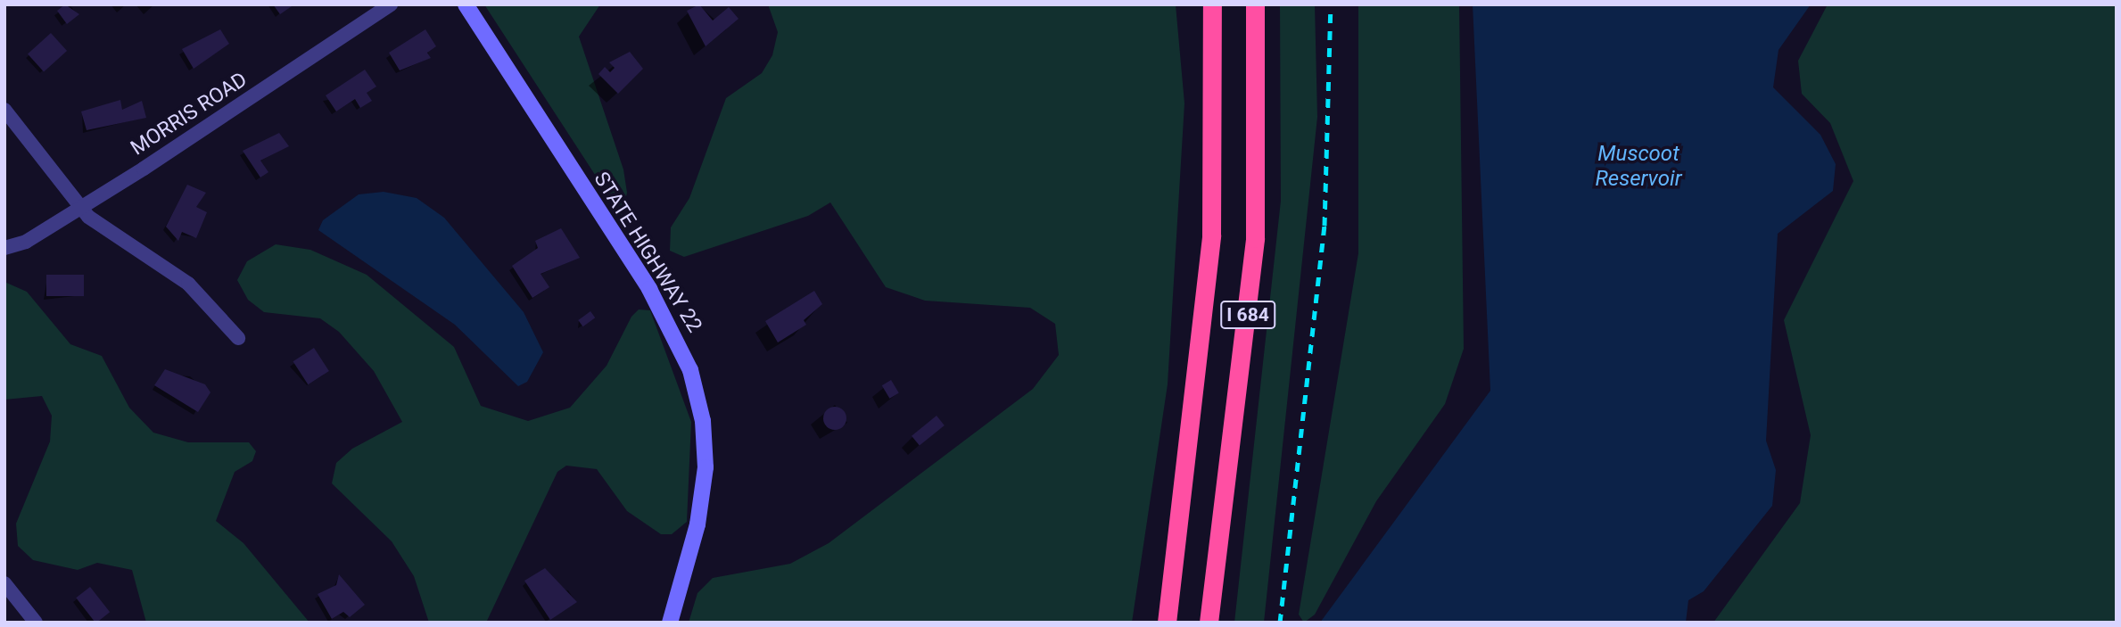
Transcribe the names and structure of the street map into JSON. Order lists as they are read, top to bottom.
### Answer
{
  "streets": {
    "highway": ["I 684"],
    "main road": ["STATE HIGHWAY 22"],
    "street": ["MORRIS ROAD"]
  },
  "water": ["Muscoot Reservoir"]
}
